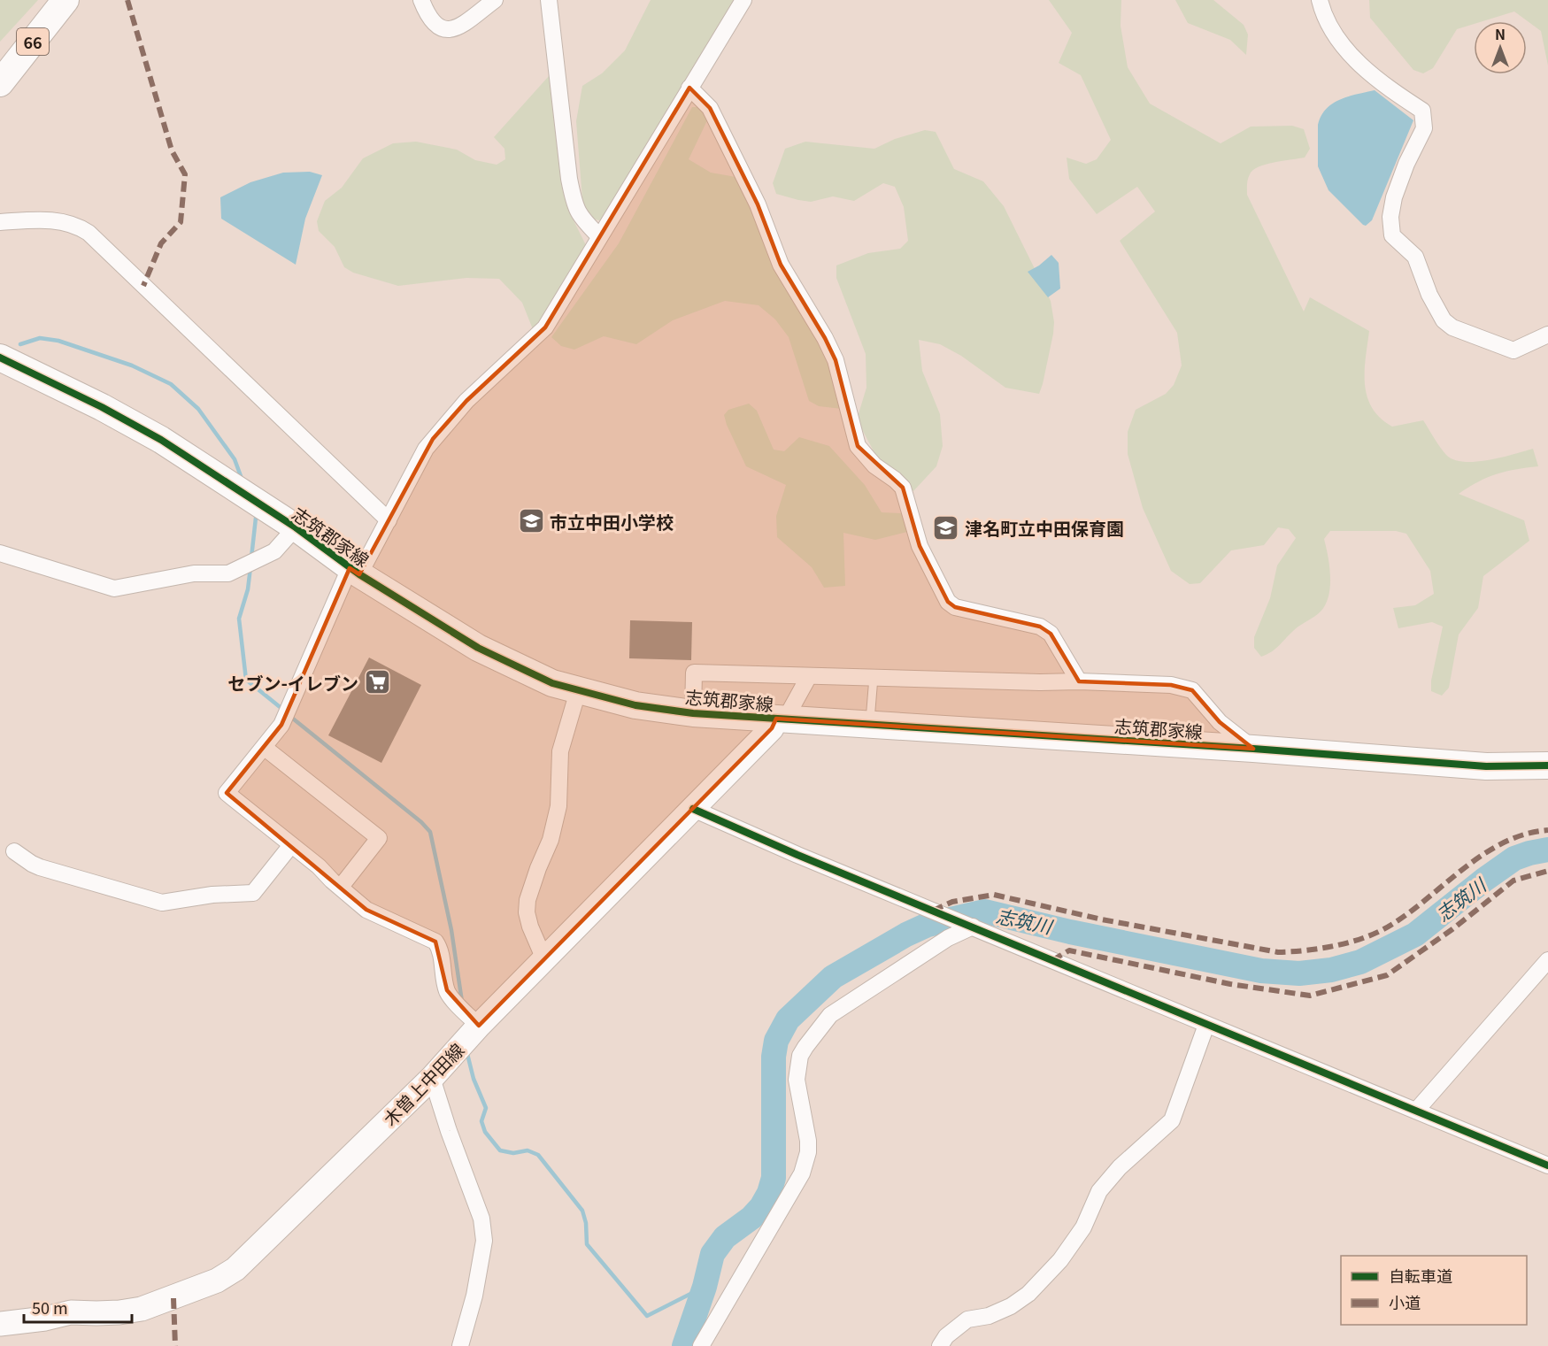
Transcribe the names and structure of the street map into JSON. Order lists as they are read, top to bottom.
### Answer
{
  "streets": {
    "main road": ["66", "志筑郡家線", "木曽上中田線"]
  },
  "crossings": [
    ["志筑郡家線", "木曽上中田線"]
  ],
  "water": ["志筑川"],
  "places": {
    "school or university": ["市立中田小学校", "津名町立中田保育園"],
    "supermarket": ["セブン-イレブン"]
  },
  "legend": ["自転車道", "小道"],
  "scale_bar": "50 m",
  "north": "top"
}
